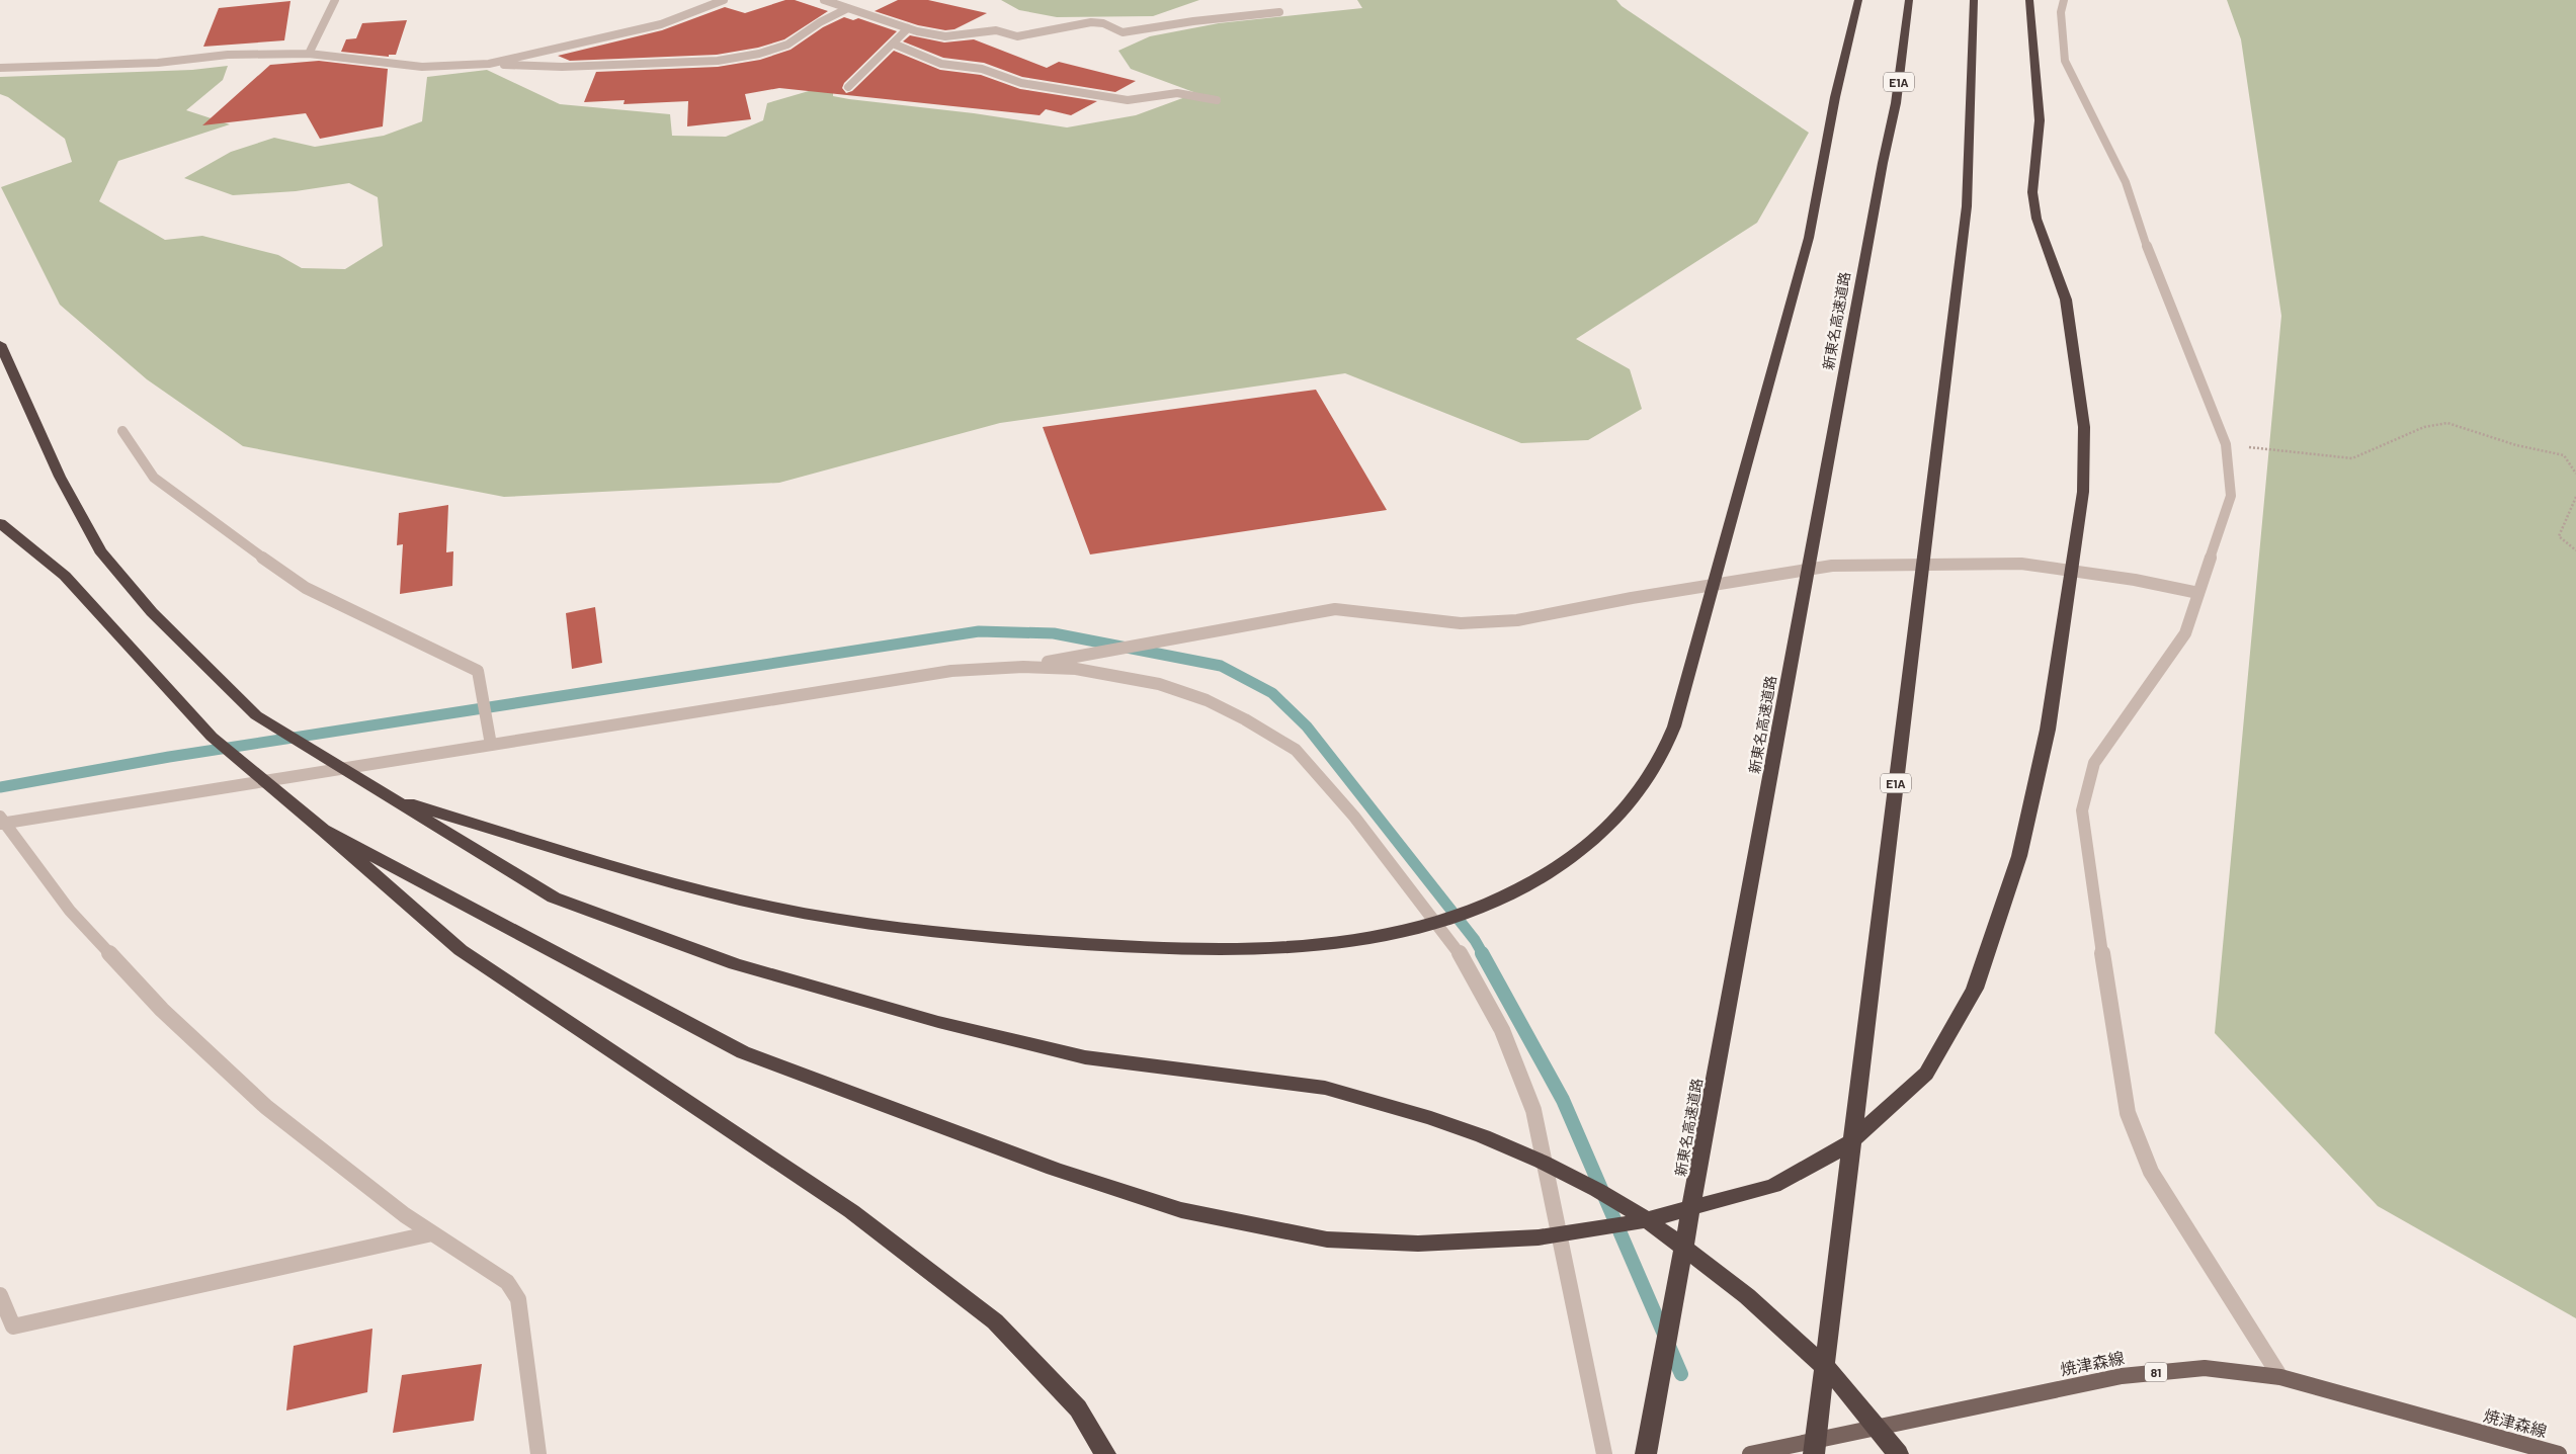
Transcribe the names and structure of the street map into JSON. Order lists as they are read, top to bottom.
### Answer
{
  "streets": {
    "highway": ["E1A", "新東名高速道路"],
    "main road": ["焼津森線", "81"]
  }
}
